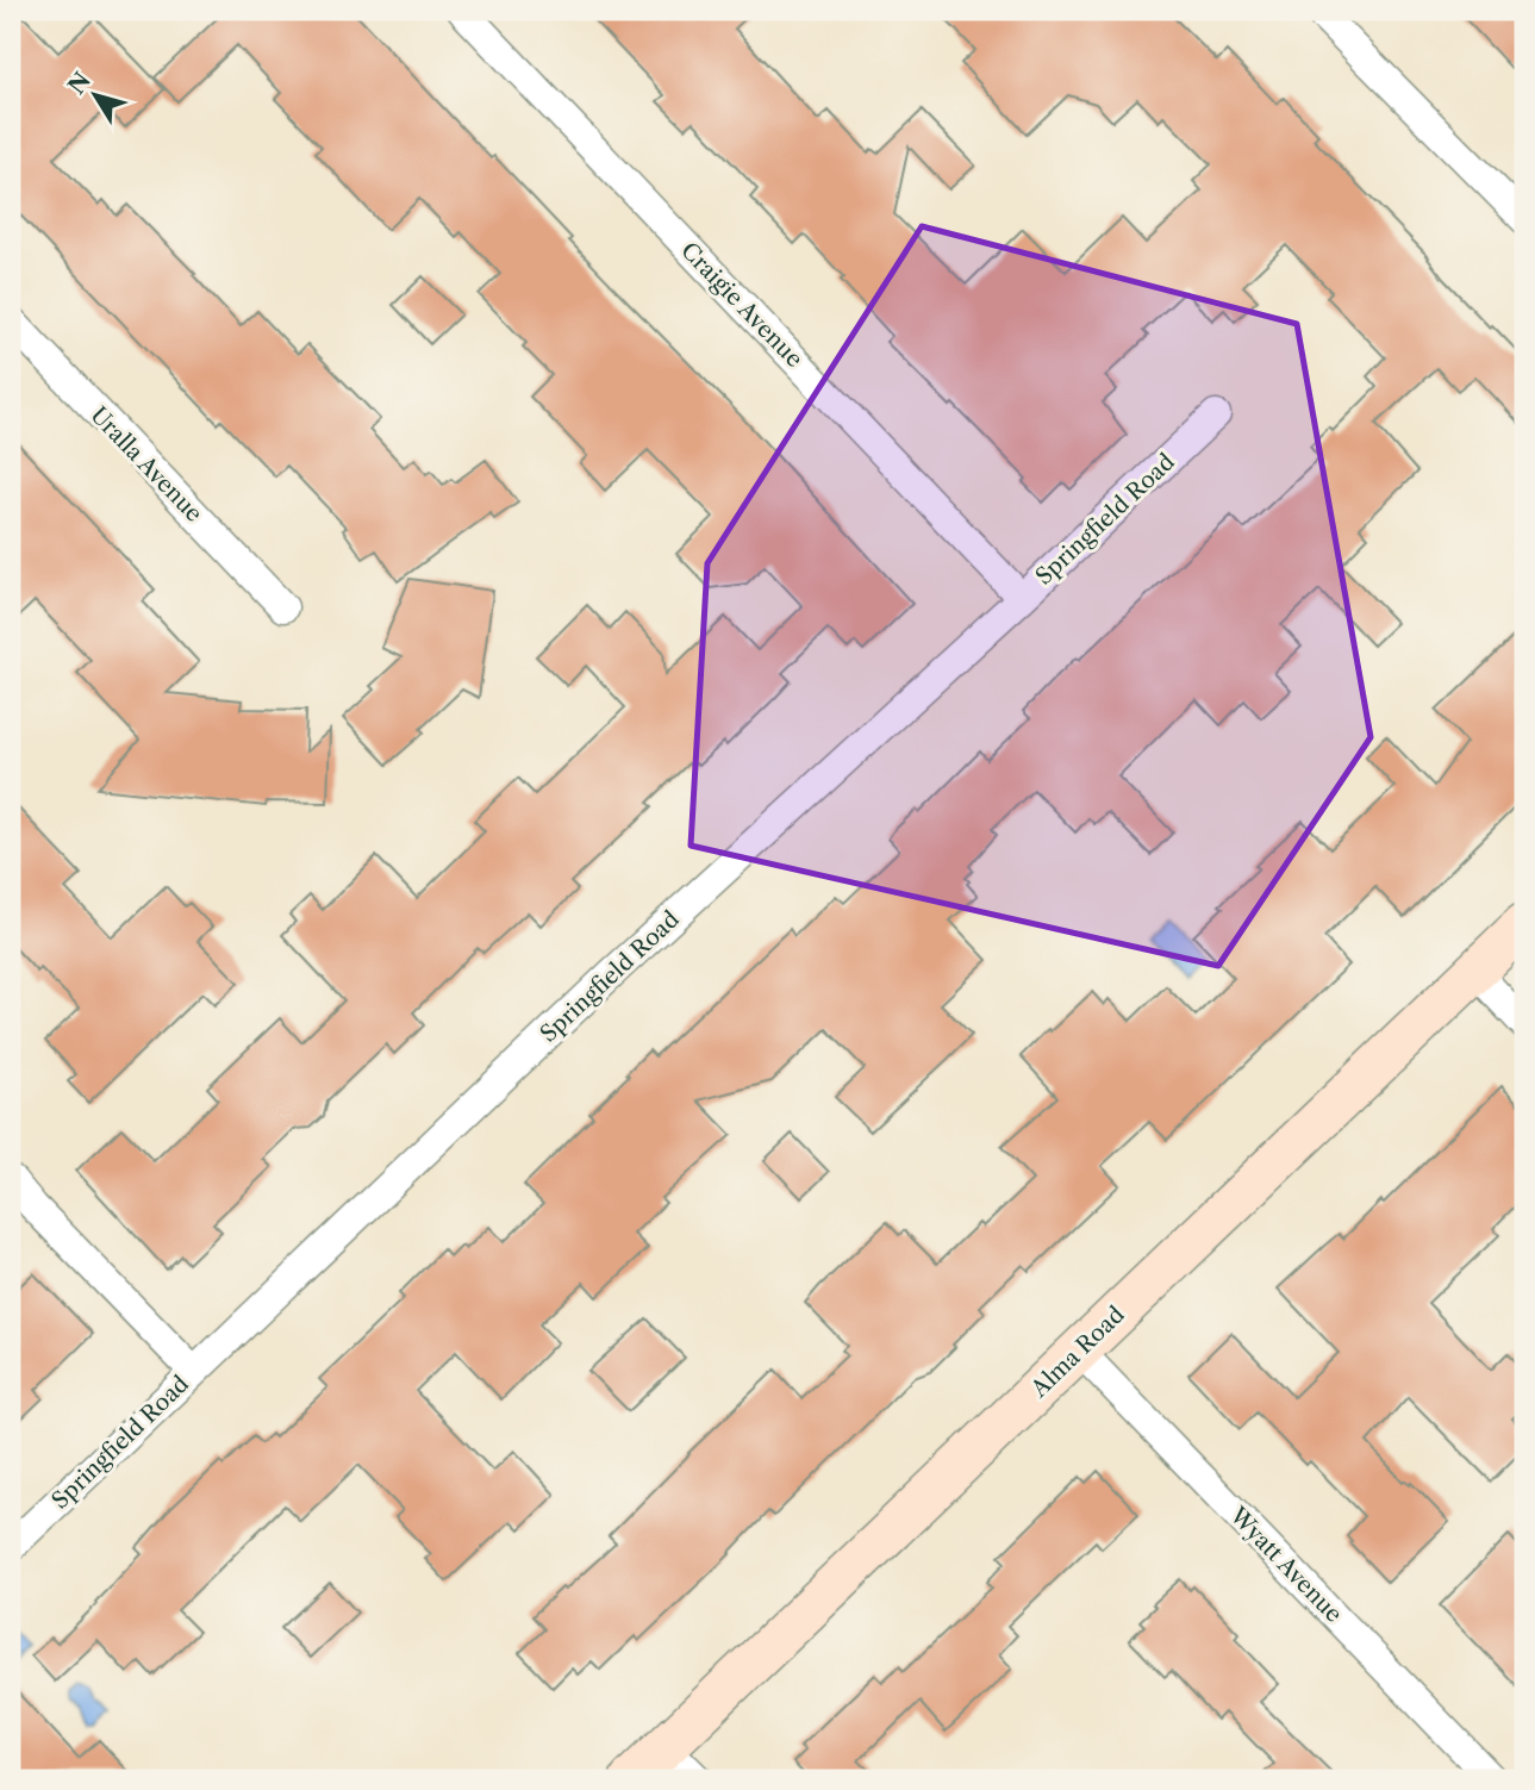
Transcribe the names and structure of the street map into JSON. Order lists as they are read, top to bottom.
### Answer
{
  "streets": {
    "main road": ["Alma Road"],
    "street": [
      "Craigie Avenue",
      "Uralla Avenue",
      "Springfield Road",
      "Wyatt Avenue"
    ]
  },
  "crossings": [
    ["Craigie Avenue", "Springfield Road"],
    ["Alma Road", "Wyatt Avenue"]
  ],
  "north": "top left"
}
